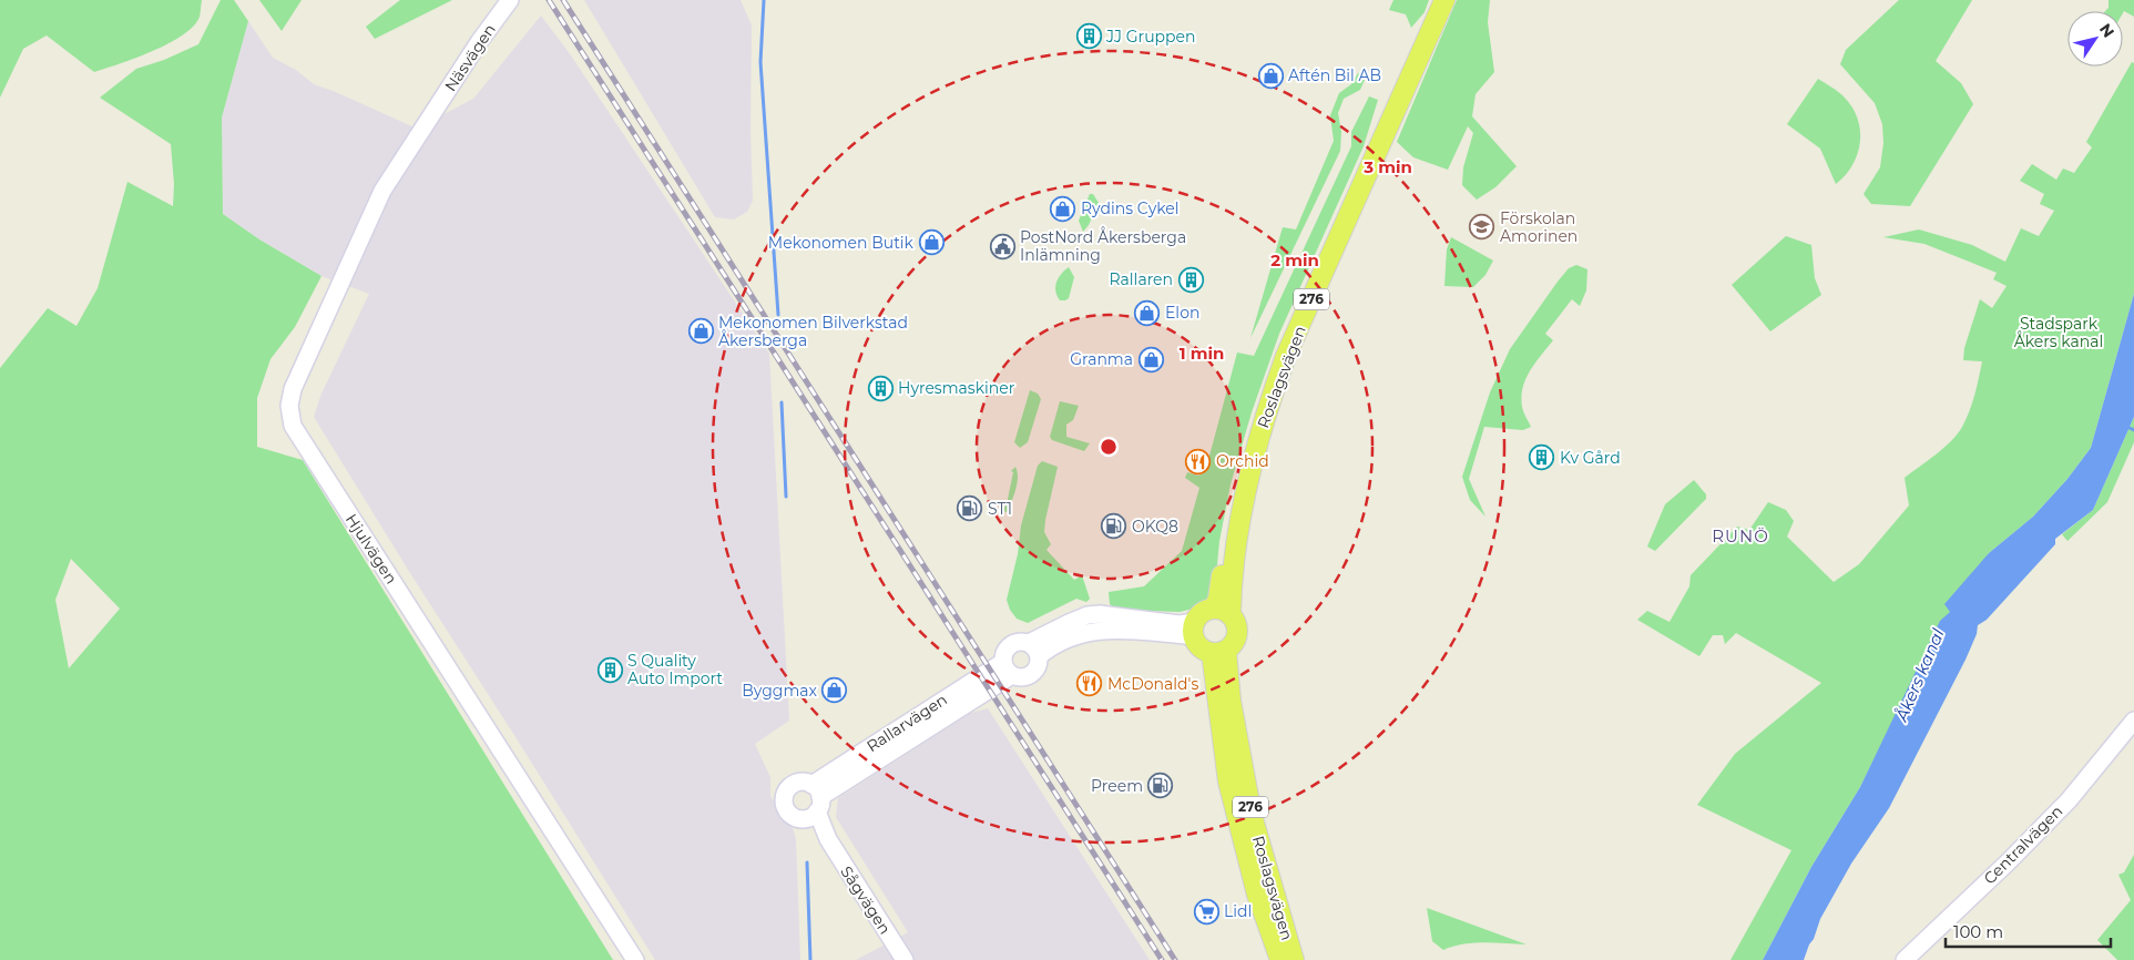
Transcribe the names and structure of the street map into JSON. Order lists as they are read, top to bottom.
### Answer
{
  "streets": {
    "main road": ["276", "Roslagsvägen"],
    "street": [
      "Näsvägen",
      "Hjulvägen",
      "Rallarvägen",
      "Centralvägen",
      "Sågvägen"
    ]
  },
  "crossings": [
    ["Näsvägen", "Hjulvägen"],
    ["276", "Roslagsvägen"],
    ["Rallarvägen", "Sågvägen"]
  ],
  "districts": ["RUNÖ"],
  "water": ["Åkers kanal"],
  "parks": ["Stadspark Åkers kanal"],
  "places": {
    "building": [
      "JJ Gruppen",
      "Rallaren",
      "Hyresmaskiner",
      "Kv Gård",
      "S Quality Auto Import"
    ],
    "shop": [
      "Aftén Bil AB",
      "Rydins Cykel",
      "Mekonomen Butik",
      "Elon",
      "Mekonomen Bilverkstad Åkersberga",
      "Granma",
      "Byggmax"
    ],
    "school or university": ["Förskolan Amorinen"],
    "public building": ["PostNord Åkersberga Inlämning"],
    "restaurant": ["Orchid", "McDonald's"],
    "fuel station": ["ST1", "OKQ8", "Preem"],
    "supermarket": ["Lidl"]
  },
  "scale_bar": "100 m",
  "north": "top right",
  "rings": ["3 min", "2 min", "1 min"]
}
